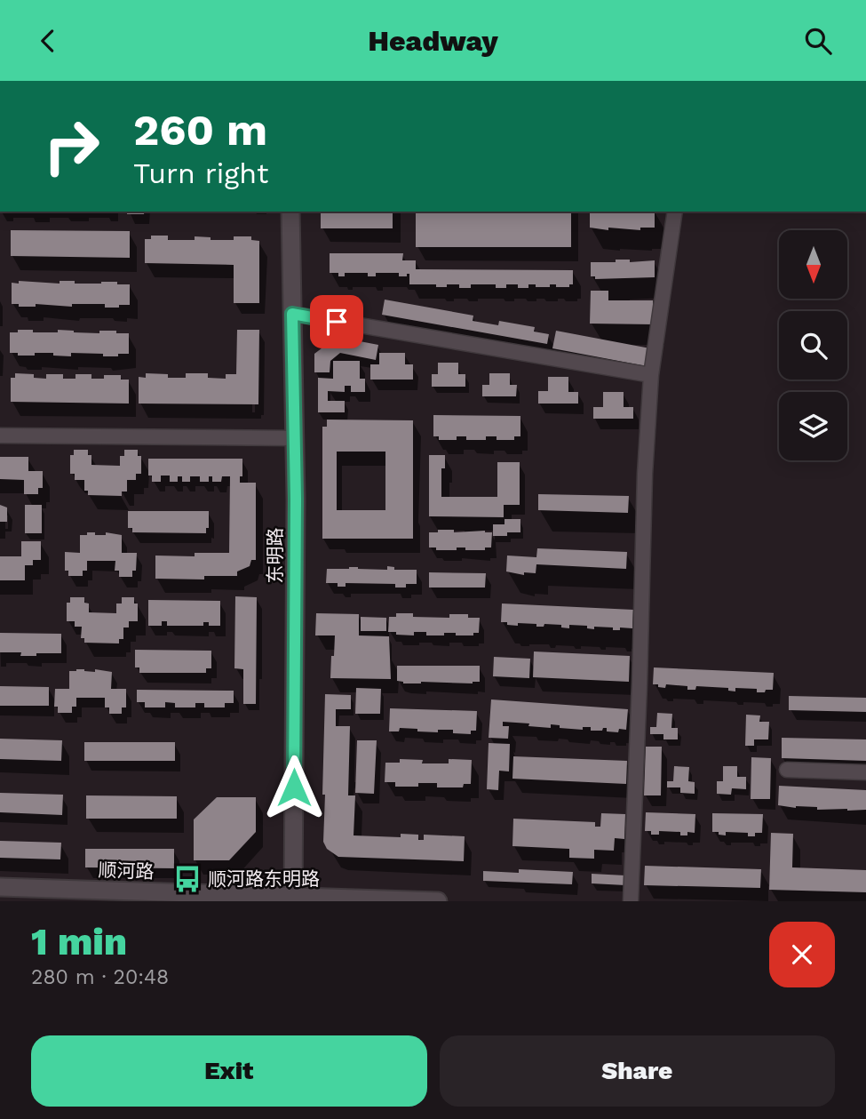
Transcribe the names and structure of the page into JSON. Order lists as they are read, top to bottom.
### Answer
{
  "streets": {
    "street": ["东明路", "顺河路"]
  },
  "crossings": [
    ["东明路", "顺河路"]
  ],
  "places": {
    "bus stop": ["顺河路东明路"]
  },
  "north": "bottom",
  "page": {
    "header": "Headway",
    "turn": ["260 m", "Turn right"],
    "heading": ["1 min", "280 m · 20:48"],
    "buttons": ["Exit", "Share"]
  }
}
